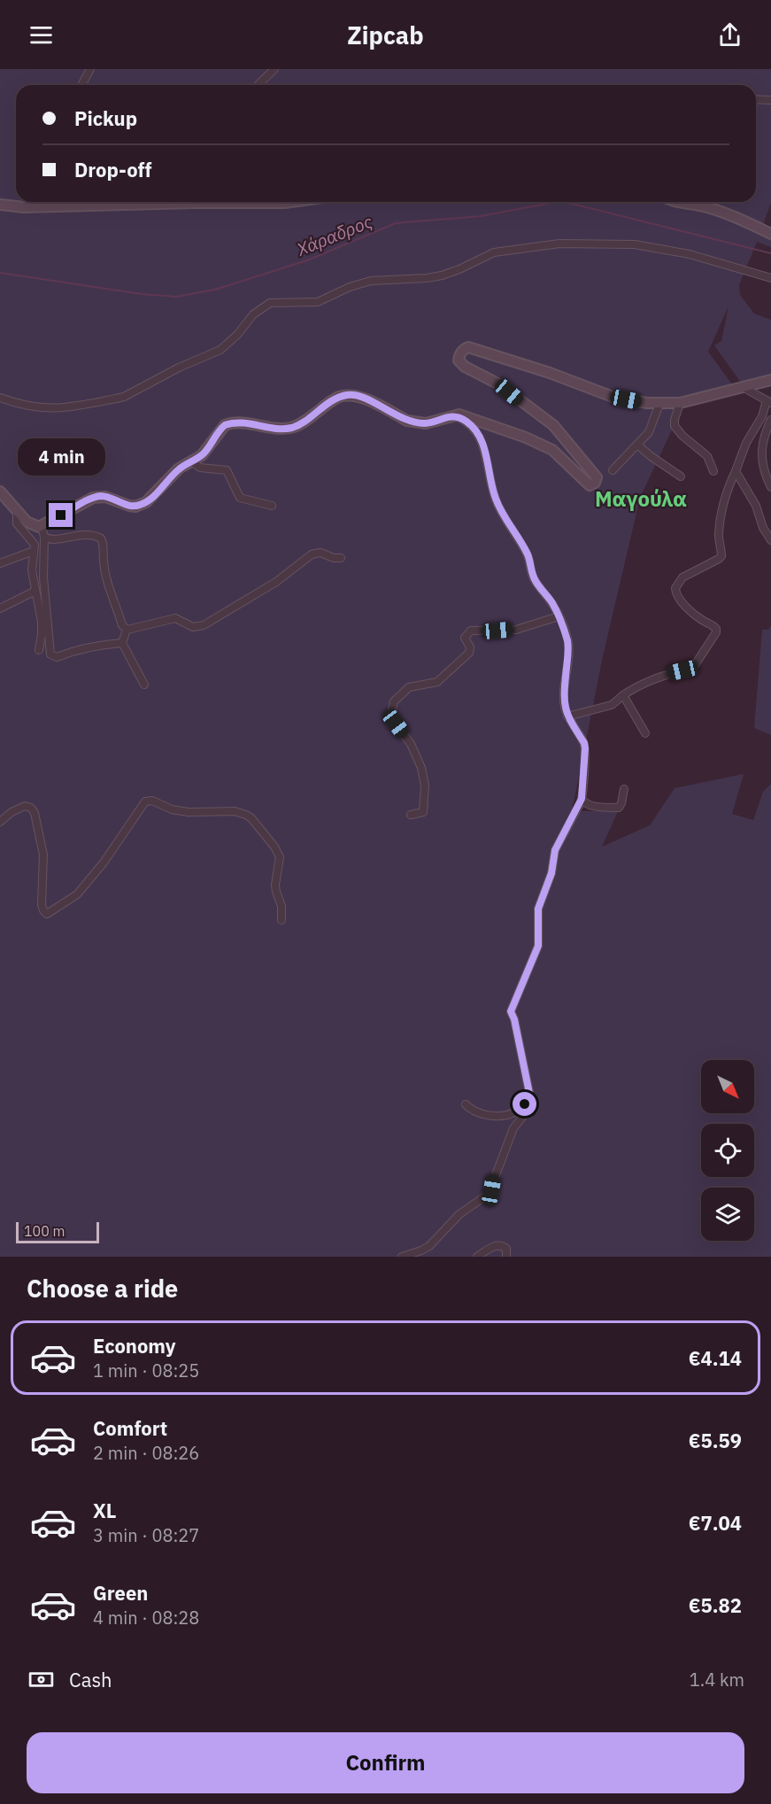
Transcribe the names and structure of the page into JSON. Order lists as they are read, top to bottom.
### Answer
{
  "districts": ["Μαγούλα"],
  "water": ["Χάραδρος"],
  "scale_bar": "100 m",
  "north": "bottom right",
  "page": {
    "header": "Zipcab",
    "banner": ["Pickup", "Drop-off"],
    "bubble": "4 min",
    "scale": "100 m",
    "heading": "Choose a ride",
    "list": [
      {
        "name": "Economy",
        "note": "1 min · 08:25",
        "value": "€4.14"
      },
      {
        "name": "Comfort",
        "note": "2 min · 08:26",
        "value": "€5.59"
      },
      {
        "name": "XL",
        "note": "3 min · 08:27",
        "value": "€7.04"
      },
      {
        "name": "Green",
        "note": "4 min · 08:28",
        "value": "€5.82"
      }
    ],
    "pay": ["Cash", "1.4 km"],
    "buttons": "Confirm"
  }
}
